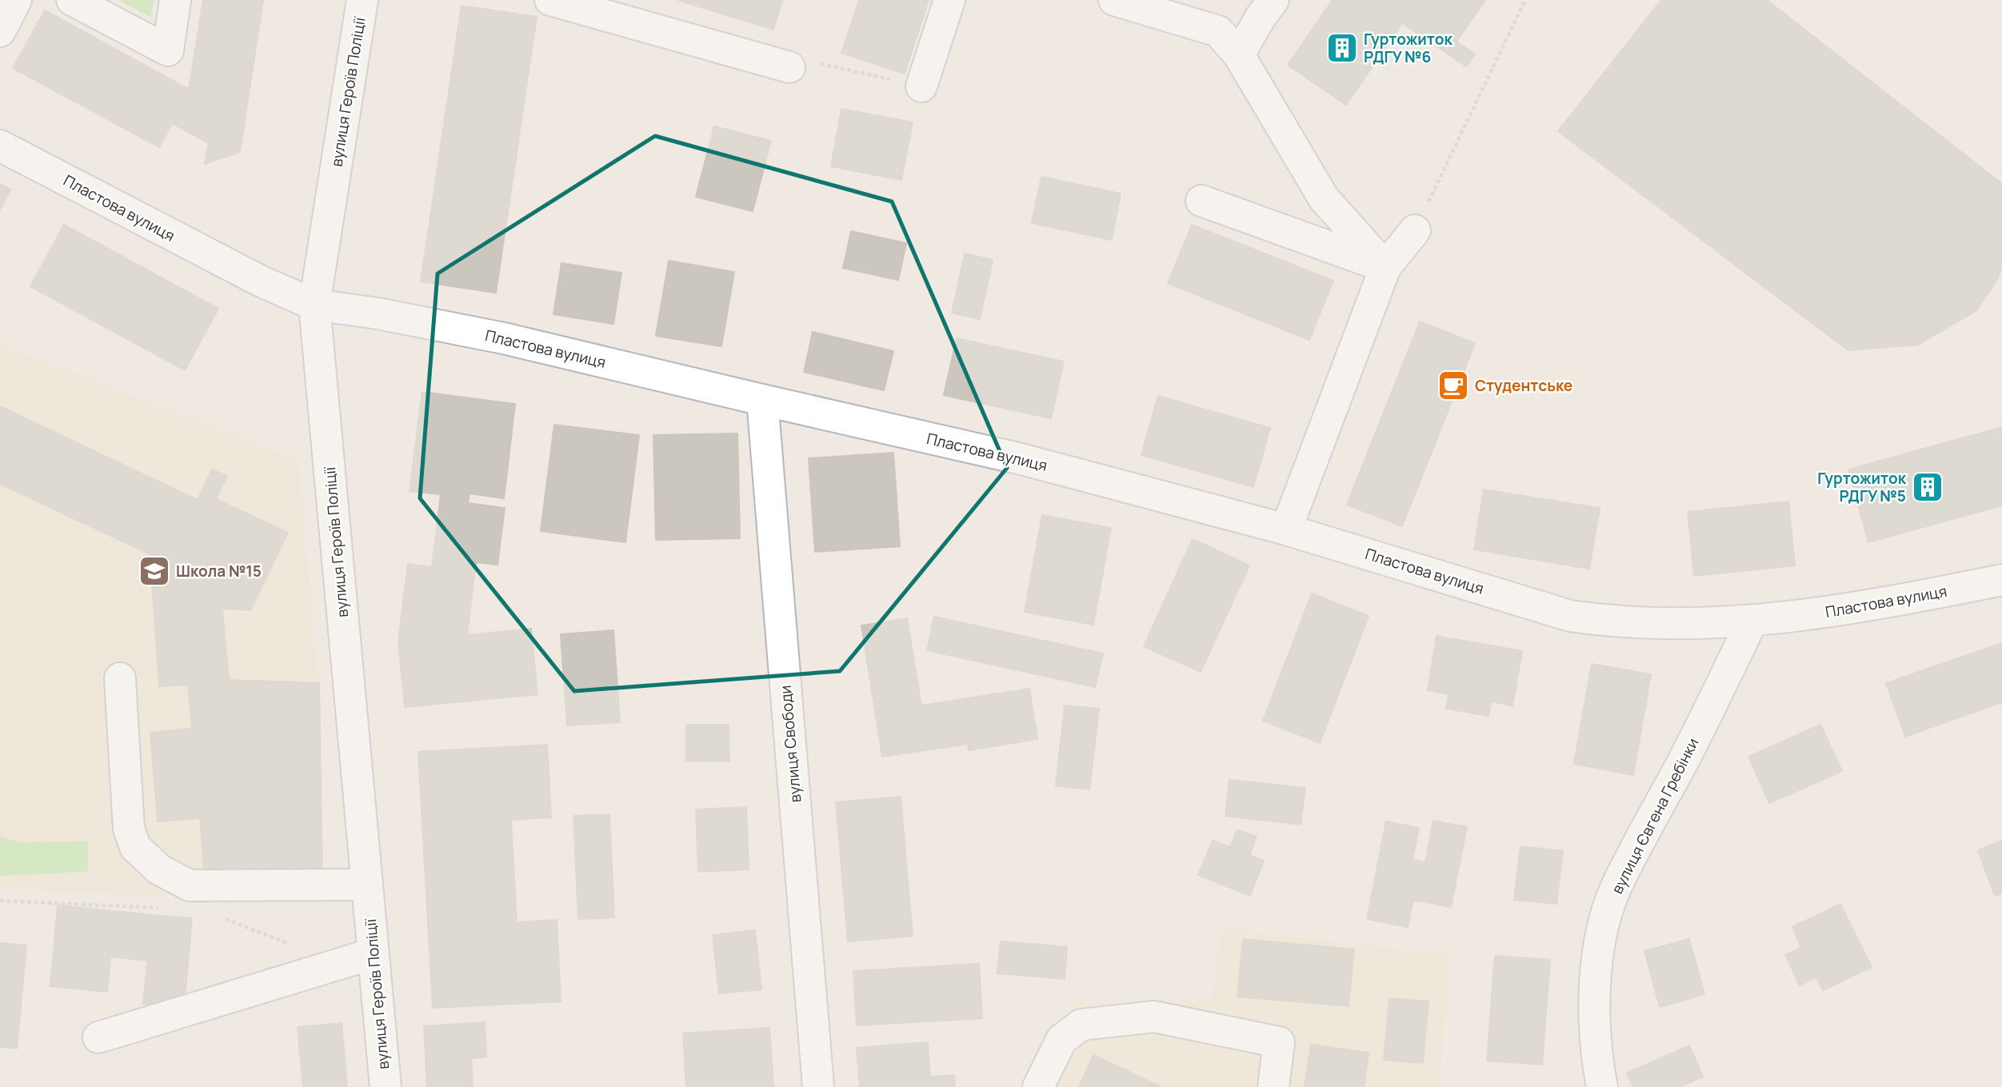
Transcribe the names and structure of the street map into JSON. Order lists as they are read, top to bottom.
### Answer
{
  "streets": {
    "street": [
      "вулиця Героїв Поліції",
      "Пластова вулиця",
      "вулиця Свободи",
      "вулиця Євгена Гребінки"
    ]
  },
  "crossings": [
    ["вулиця Героїв Поліції", "Пластова вулиця"],
    ["Пластова вулиця", "вулиця Свободи"],
    ["Пластова вулиця", "вулиця Євгена Гребінки"]
  ],
  "places": {
    "building": ["Гуртожиток РДГУ №6", "Гуртожиток РДГУ №5"],
    "cafe": ["Студентське"],
    "school or university": ["Школа №15"]
  }
}
